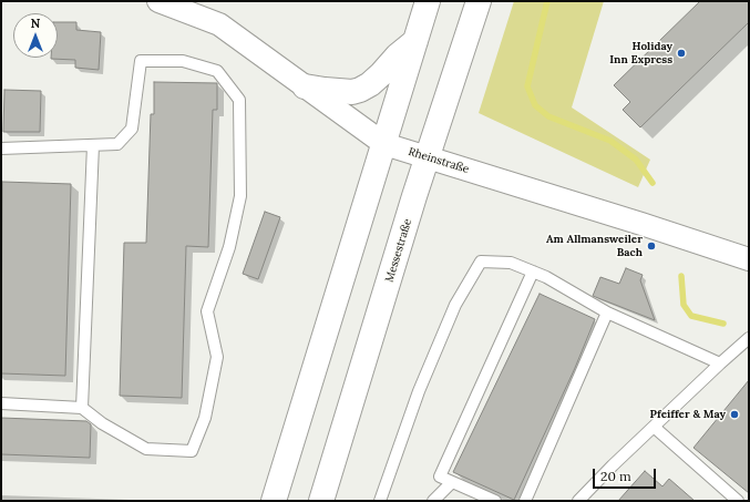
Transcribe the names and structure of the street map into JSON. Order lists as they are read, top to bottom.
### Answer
{
  "streets": {
    "street": ["Rheinstraße", "Messestraße"]
  },
  "crossings": [
    ["Rheinstraße", "Messestraße"]
  ],
  "places": ["Holiday Inn Express", "Am Allmansweiler Bach", "Pfeiffer & May"],
  "scale_bar": "20 m",
  "north": "top"
}
